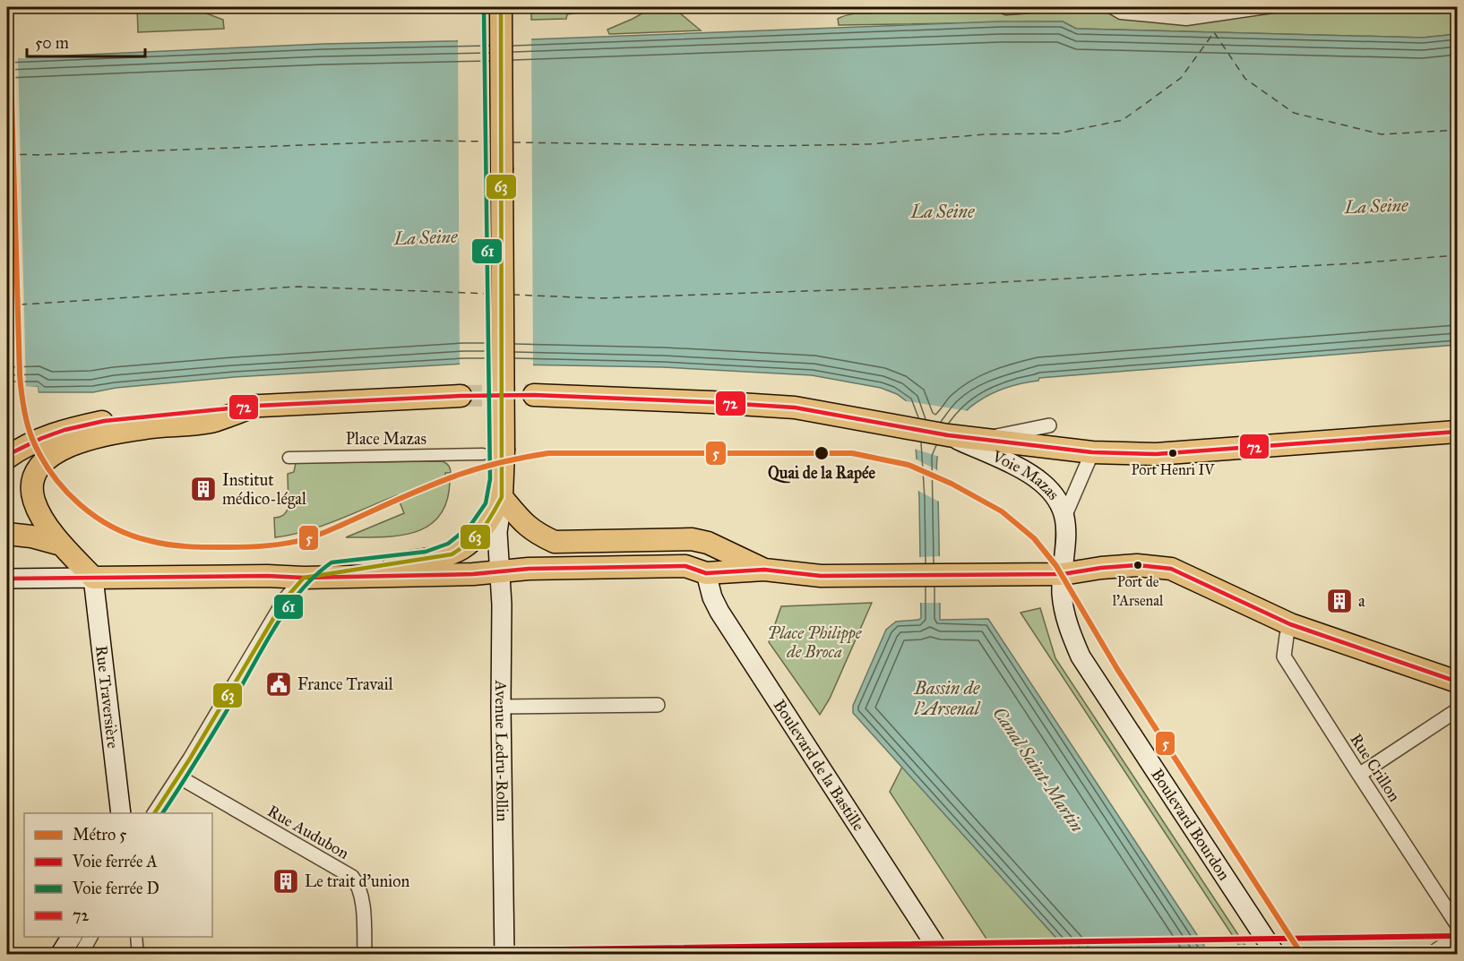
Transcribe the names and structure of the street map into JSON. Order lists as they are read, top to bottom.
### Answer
{
  "streets": {
    "main road": [
      "Voie Mazas",
      "Rue Traversière",
      "Avenue Ledru-Rollin",
      "Boulevard de la Bastille",
      "Boulevard Bourdon"
    ],
    "street": ["Place Mazas", "Rue Crillon", "Rue Audubon"]
  },
  "crossings": [
    ["Voie Mazas", "Boulevard Bourdon"]
  ],
  "water": ["La Seine", "Bassin de l'Arsenal", "Canal Saint-Martin"],
  "parks": ["Place Philippe de Broca"],
  "places": {
    "other": ["Quai de la Rapée", "Port Henri IV", "Port de l'Arsenal"],
    "building": ["Institut médico-légal", "a", "Le trait d'union"],
    "public building": ["France Travail"]
  },
  "lines": [
    "metro line 5",
    "transit line 63",
    "transit line 61",
    "transit line 72",
    "rail line A",
    "rail line D"
  ],
  "legend": [
    "Métro 5",
    "Voie ferrée A",
    "Voie ferrée D",
    "72"
  ],
  "scale_bar": "50 m"
}
